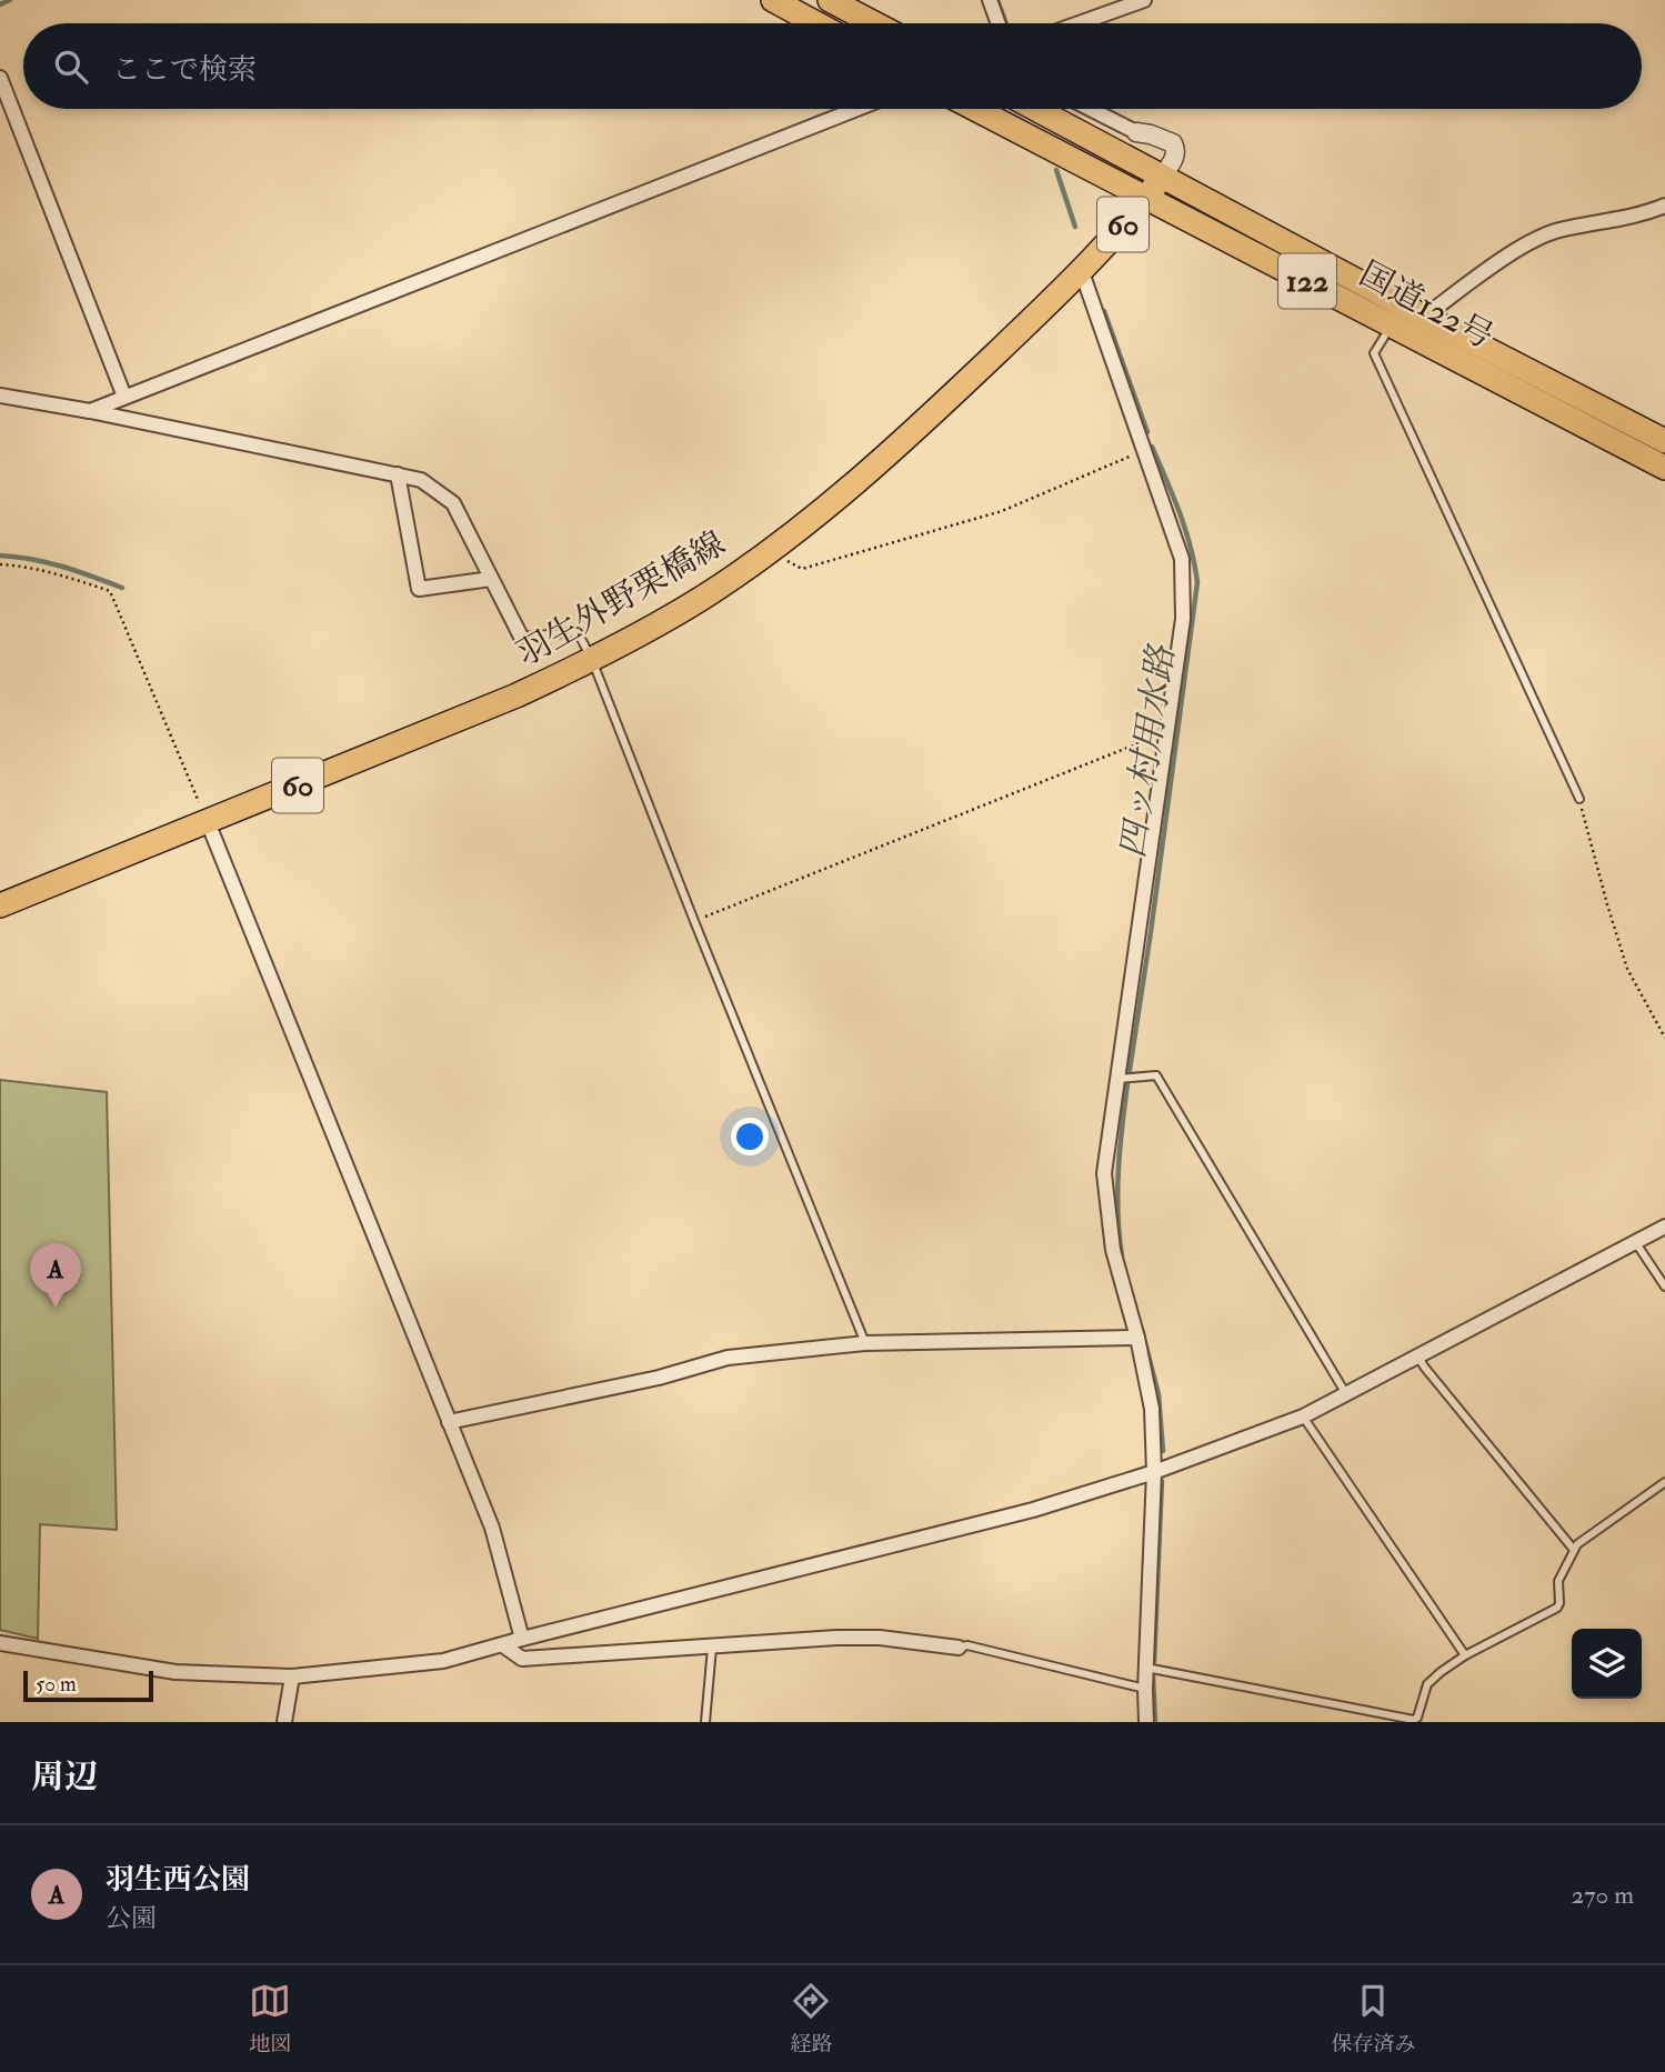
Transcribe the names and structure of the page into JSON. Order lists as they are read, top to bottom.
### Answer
{
  "streets": {
    "main road": [
      "60",
      "122",
      "国道122号",
      "羽生外野栗橋線"
    ]
  },
  "crossings": [
    ["国道122号", "羽生外野栗橋線"]
  ],
  "water": ["四ッ村用水路"],
  "scale_bar": "50 m",
  "page": {
    "search": "ここで検索",
    "pins": "A",
    "scale": "50 m",
    "heading": "周辺",
    "list": [
      {
        "mark": "A",
        "name": "羽生西公園",
        "note": "公園",
        "value": "270 m"
      }
    ],
    "nav": ["地図", "経路", "保存済み"]
  }
}
